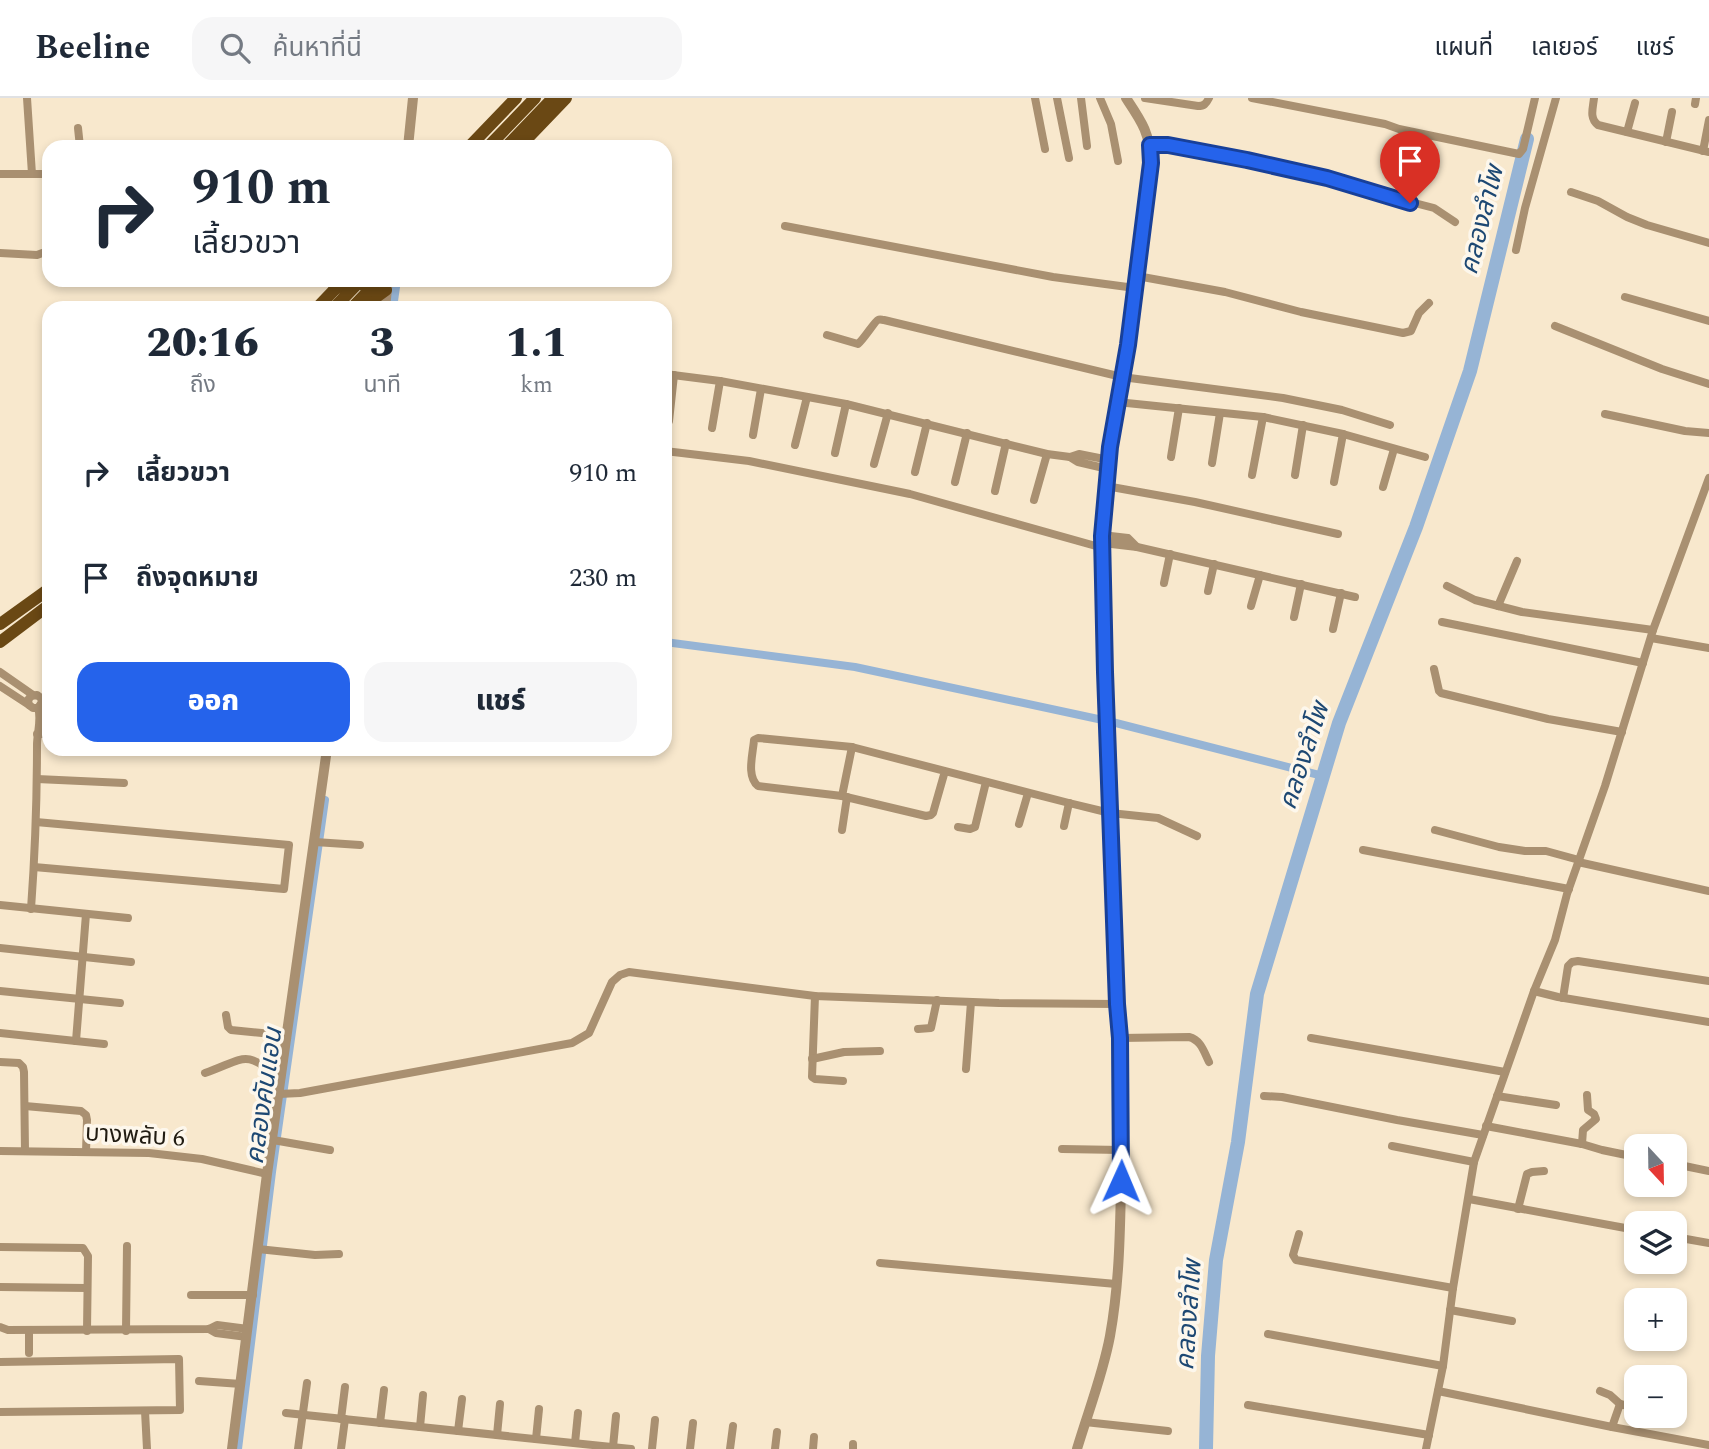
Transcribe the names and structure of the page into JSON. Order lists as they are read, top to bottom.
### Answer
{
  "streets": {
    "street": ["บางพลับ 6"]
  },
  "water": ["คลองลำโพ", "คลองคันแอน"],
  "north": "bottom",
  "page": {
    "header": "Beeline",
    "search": "ค้นหาที่นี่",
    "nav": ["แผนที่", "เลเยอร์", "แชร์"],
    "turn": ["910 m", "เลี้ยวขวา"],
    "eta": [
      "20:16",
      "ถึง",
      "3",
      "นาที",
      "1.1",
      "km"
    ],
    "list": [
      {
        "name": "เลี้ยวขวา",
        "value": "910 m"
      },
      {
        "name": "ถึงจุดหมาย",
        "value": "230 m"
      }
    ],
    "buttons": ["ออก", "แชร์"],
    "map_buttons": ["+", "−"]
  }
}
